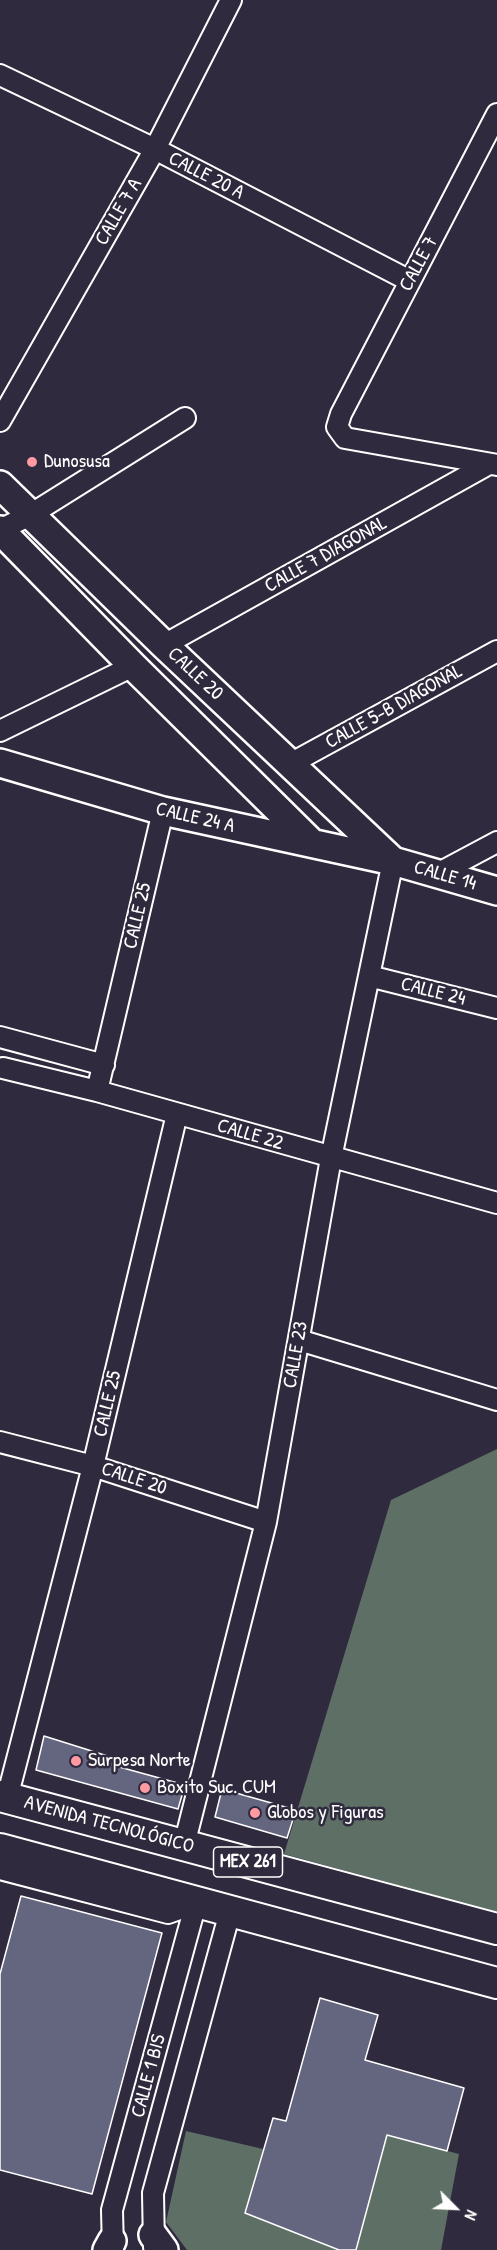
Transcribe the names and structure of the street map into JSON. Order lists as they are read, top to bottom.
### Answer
{
  "streets": {
    "main road": ["AVENIDA TECNOLÓGICO", "MEX 261"],
    "street": [
      "CALLE 20 A",
      "CALLE 7 A",
      "CALLE 7",
      "CALLE 7 DIAGONAL",
      "CALLE 20",
      "CALLE 5-B DIAGONAL",
      "CALLE 24 A",
      "CALLE 14",
      "CALLE 25",
      "CALLE 24",
      "CALLE 22",
      "CALLE 23",
      "CALLE 1 BIS"
    ]
  },
  "crossings": [
    ["CALLE 20 A", "CALLE 7 A"],
    ["CALLE 20 A", "CALLE 7"],
    ["CALLE 7", "CALLE 7 DIAGONAL"],
    ["CALLE 7 DIAGONAL", "CALLE 20"],
    ["CALLE 20", "CALLE 5-B DIAGONAL"],
    ["CALLE 20", "CALLE 24 A"],
    ["CALLE 20", "CALLE 14"],
    ["CALLE 20", "CALLE 25"],
    ["CALLE 20", "CALLE 23"],
    ["CALLE 24 A", "CALLE 14"],
    ["CALLE 24 A", "CALLE 25"],
    ["CALLE 24 A", "CALLE 23"],
    ["CALLE 14", "CALLE 23"],
    ["CALLE 25", "CALLE 22"],
    ["CALLE 25", "AVENIDA TECNOLÓGICO"],
    ["CALLE 24", "CALLE 23"],
    ["CALLE 22", "CALLE 23"],
    ["CALLE 23", "AVENIDA TECNOLÓGICO"]
  ],
  "places": [
    "Dunosusa",
    "Surpesa Norte",
    "Boxito Suc. CUM",
    "Globos y Figuras"
  ],
  "north": "bottom right"
}
